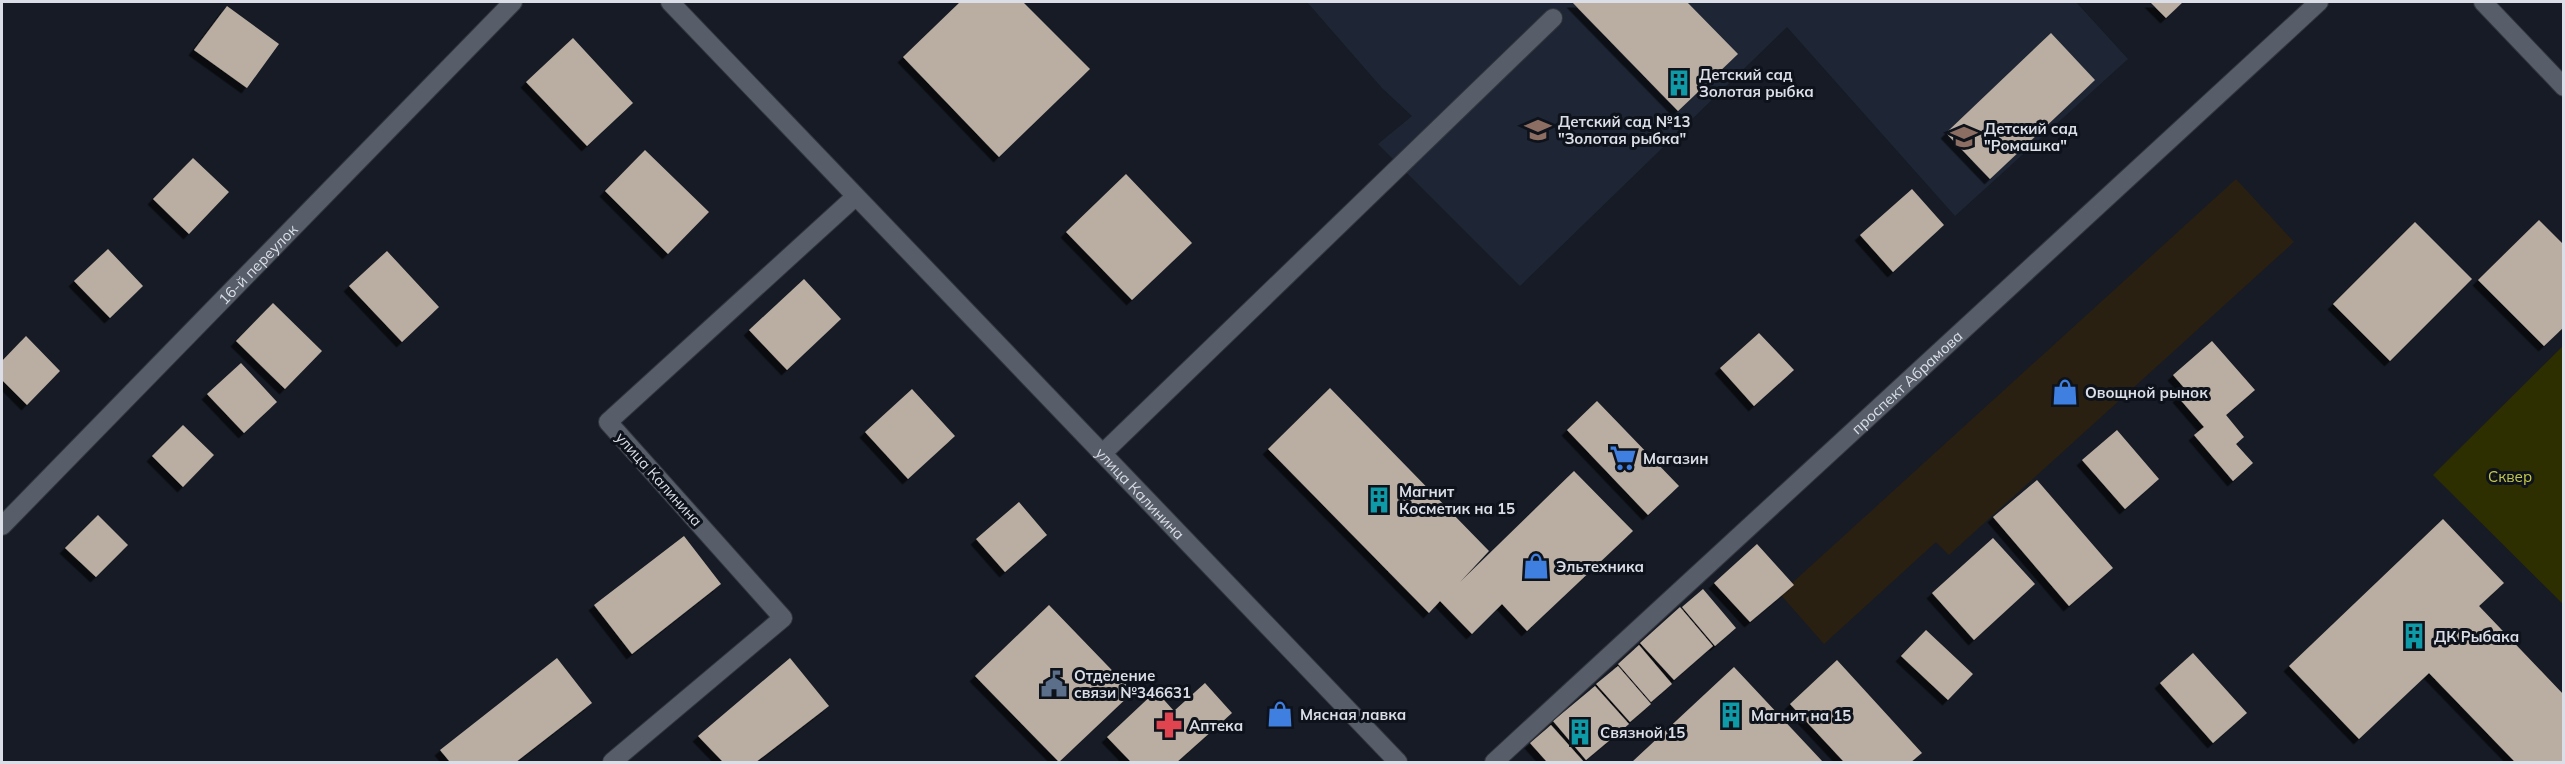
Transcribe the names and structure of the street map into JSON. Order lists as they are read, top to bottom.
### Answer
{
  "streets": {
    "street": ["16-й переулок", "проспект Абрамова", "улица Калинина"]
  },
  "parks": ["Сквер"],
  "places": {
    "building": [
      "Детский сад Золотая рыбка",
      "Магнит Косметик на 15",
      "ДК Рыбака",
      "Магнит на 15",
      "Связной 15"
    ],
    "school or university": ["Детский сад №13 \"Золотая рыбка\"", "Детский сад \"Ромашка\""],
    "shop": ["Овощной рынок", "Эльтехника", "Мясная лавка"],
    "supermarket": ["Магазин"],
    "public building": ["Отделение связи №346631"],
    "pharmacy": ["Аптека"]
  }
}
